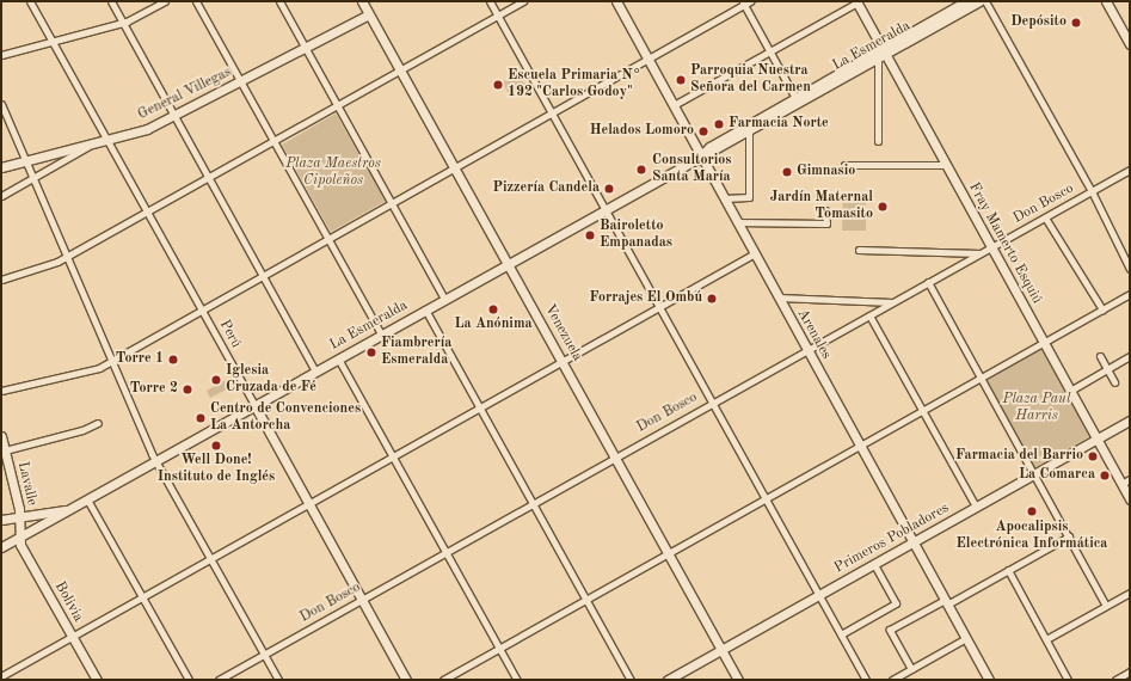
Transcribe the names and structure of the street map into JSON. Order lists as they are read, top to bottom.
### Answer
{
  "streets": {
    "street": [
      "La Esmeralda",
      "General Villegas",
      "Don Bosco",
      "Fray Mamerto Esquiú",
      "Venezuela",
      "Perú",
      "Arenales",
      "Lavalle",
      "Primeros Pobladores",
      "Bolivia"
    ]
  },
  "crossings": [
    ["La Esmeralda", "Fray Mamerto Esquiú"],
    ["La Esmeralda", "Venezuela"],
    ["La Esmeralda", "Perú"],
    ["La Esmeralda", "Arenales"],
    ["La Esmeralda", "Lavalle"],
    ["La Esmeralda", "Bolivia"],
    ["General Villegas", "Venezuela"],
    ["General Villegas", "Perú"],
    ["Don Bosco", "Fray Mamerto Esquiú"],
    ["Don Bosco", "Venezuela"],
    ["Don Bosco", "Perú"],
    ["Don Bosco", "Arenales"],
    ["Fray Mamerto Esquiú", "Primeros Pobladores"],
    ["Venezuela", "Primeros Pobladores"],
    ["Arenales", "Primeros Pobladores"],
    ["Lavalle", "Bolivia"]
  ],
  "parks": ["Plaza Maestros Cipoleños", "Plaza Paul Harris"],
  "places": [
    "Depósito",
    "Parroquia Nuestra Señora del Carmen",
    "Escuela Primaria N° 192 \"Carlos Godoy\"",
    "Farmacia Norte",
    "Helados Lomoro",
    "Consultorios Santa María",
    "Gimnasio",
    "Pizzería Candela",
    "Jardín Maternal Tomasito",
    "Bairoletto Empanadas",
    "Forrajes El Ombú",
    "La Anónima",
    "Fiambrería Esmeralda",
    "Torre 1",
    "Iglesia Cruzada de Fé",
    "Torre 2",
    "Centro de Convenciones La Antorcha",
    "Well Done! Instituto de Inglés",
    "Farmacia del Barrio",
    "La Comarca",
    "Apocalipsis Electrónica Informática"
  ]
}
